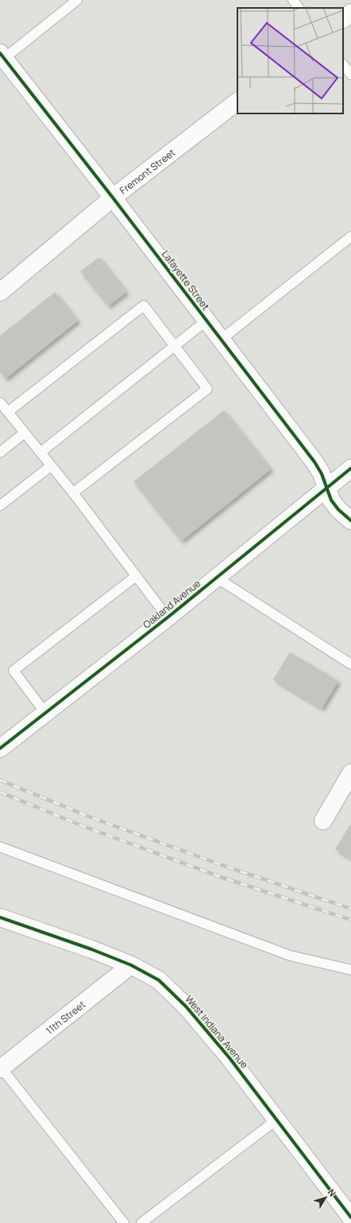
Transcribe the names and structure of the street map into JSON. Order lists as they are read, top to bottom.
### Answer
{
  "streets": {
    "street": [
      "Fremont Street",
      "Lafayette Street",
      "Oakland Avenue",
      "11th Street",
      "West Indiana Avenue"
    ]
  },
  "crossings": [
    ["Fremont Street", "Lafayette Street"],
    ["Lafayette Street", "Oakland Avenue"],
    ["11th Street", "West Indiana Avenue"]
  ],
  "north": "top right"
}
